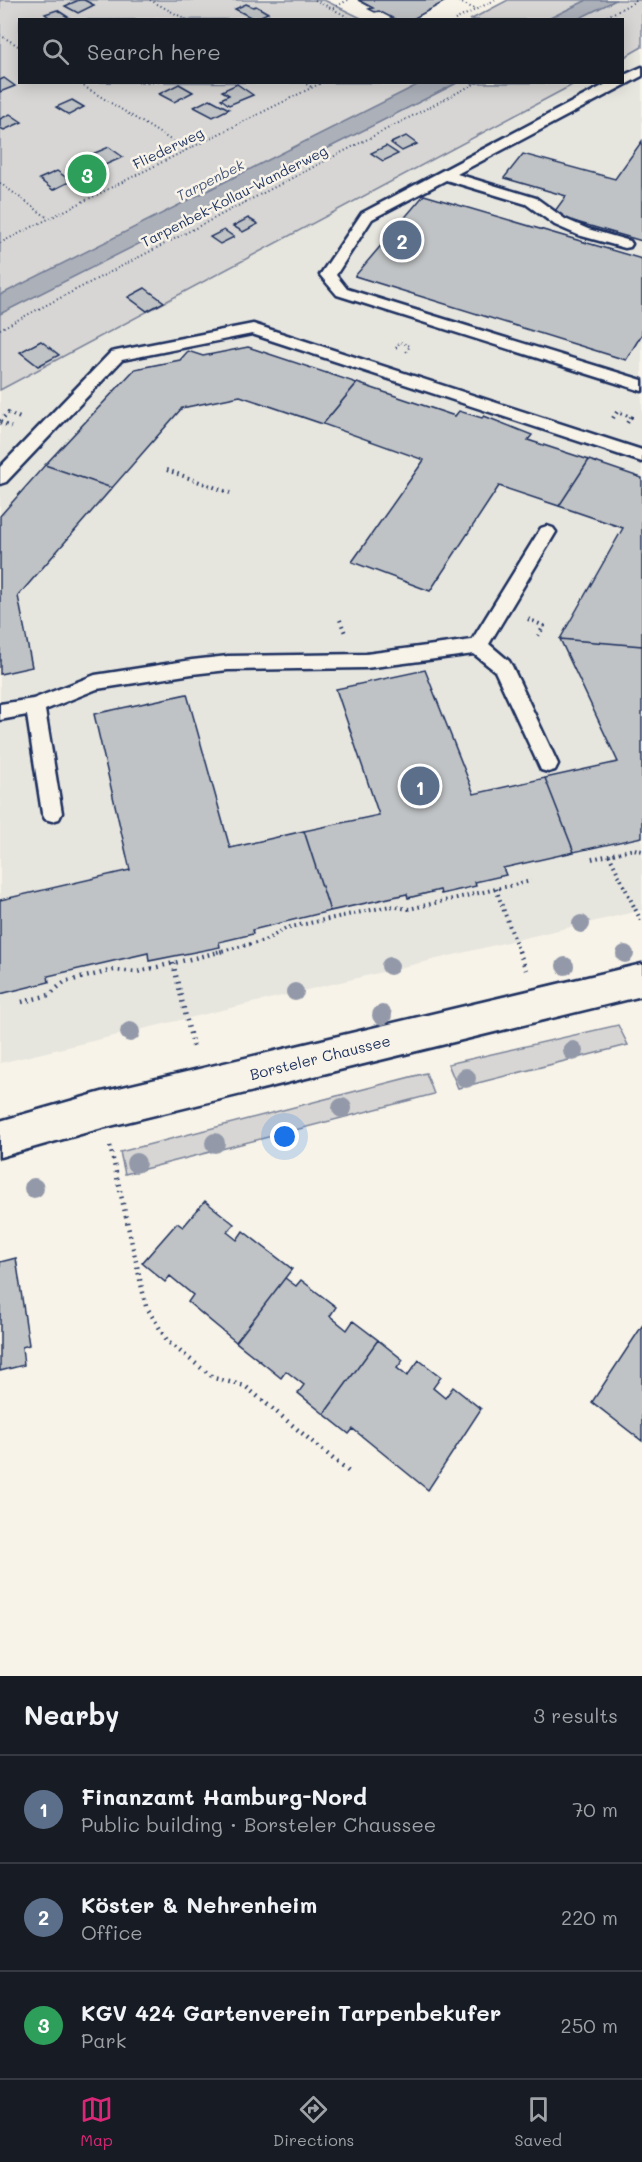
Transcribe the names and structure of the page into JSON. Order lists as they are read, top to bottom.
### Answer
{
  "streets": {
    "main road": ["Borsteler Chaussee"],
    "path": ["Fliederweg", "Tarpenbek-Kollau-Wanderweg"]
  },
  "water": ["Tarpenbek"],
  "page": {
    "search": "Search here",
    "pins": ["3", "2", "1"],
    "heading": ["Nearby", "3 results"],
    "list": [
      {
        "mark": "1",
        "name": "Finanzamt Hamburg-Nord",
        "note": "Public building · Borsteler Chaussee",
        "value": "70 m"
      },
      {
        "mark": "2",
        "name": "Köster & Nehrenheim",
        "note": "Office",
        "value": "220 m"
      },
      {
        "mark": "3",
        "name": "KGV 424 Gartenverein Tarpenbekufer",
        "note": "Park",
        "value": "250 m"
      }
    ],
    "nav": ["Map", "Directions", "Saved"]
  }
}
